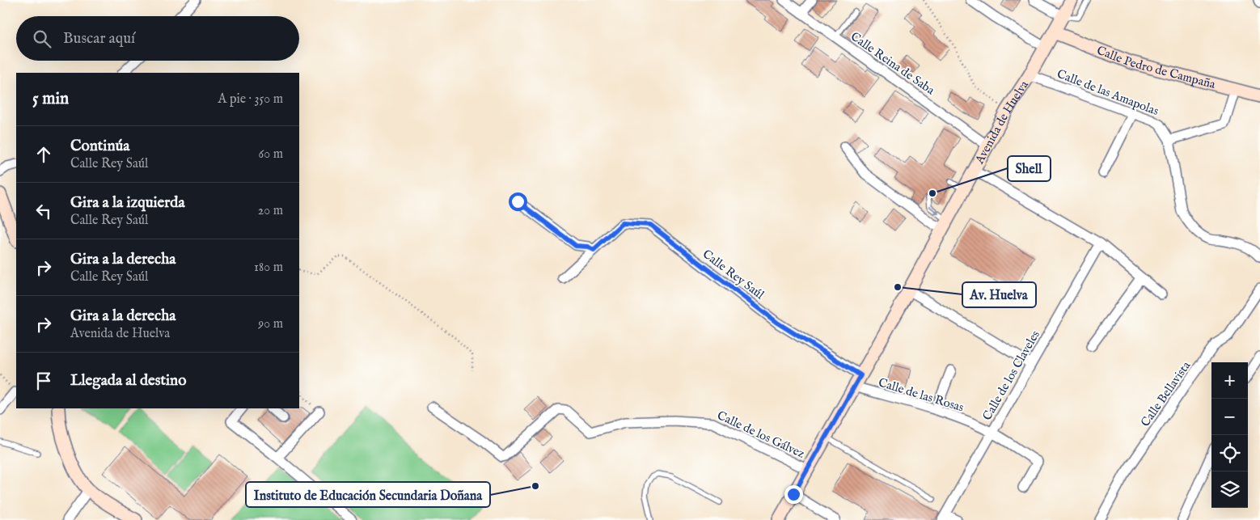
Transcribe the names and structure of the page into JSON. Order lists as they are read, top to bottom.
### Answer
{
  "streets": {
    "street": [
      "Calle Reina de Saba",
      "Calle Pedro de Campaña",
      "Calle de las Amapolas",
      "Avenida de Huelva",
      "Calle Rey Saúl",
      "Calle de los Claveles",
      "Calle Bellavista",
      "Calle de las Rosas",
      "Calle de los Gálvez"
    ]
  },
  "crossings": [
    ["Calle Reina de Saba", "Avenida de Huelva"],
    ["Calle Pedro de Campaña", "Avenida de Huelva"],
    ["Calle de las Amapolas", "Avenida de Huelva"],
    ["Avenida de Huelva", "Calle Rey Saúl"],
    ["Avenida de Huelva", "Calle de las Rosas"],
    ["Avenida de Huelva", "Calle de los Gálvez"],
    ["Calle de los Claveles", "Calle de las Rosas"]
  ],
  "places": ["Shell", "Av. Huelva", "Instituto de Educación Secundaria Doñana"],
  "page": {
    "search": "Buscar aquí",
    "heading": ["5 min", "A pie · 350 m"],
    "list": [
      ["Continúa", "Calle Rey Saúl", "60 m"],
      ["Gira a la izquierda", "Calle Rey Saúl", "20 m"],
      ["Gira a la derecha", "Calle Rey Saúl", "180 m"],
      ["Gira a la derecha", "Avenida de Huelva", "90 m"],
      "Llegada al destino"
    ],
    "map_buttons": ["+", "−"]
  }
}
